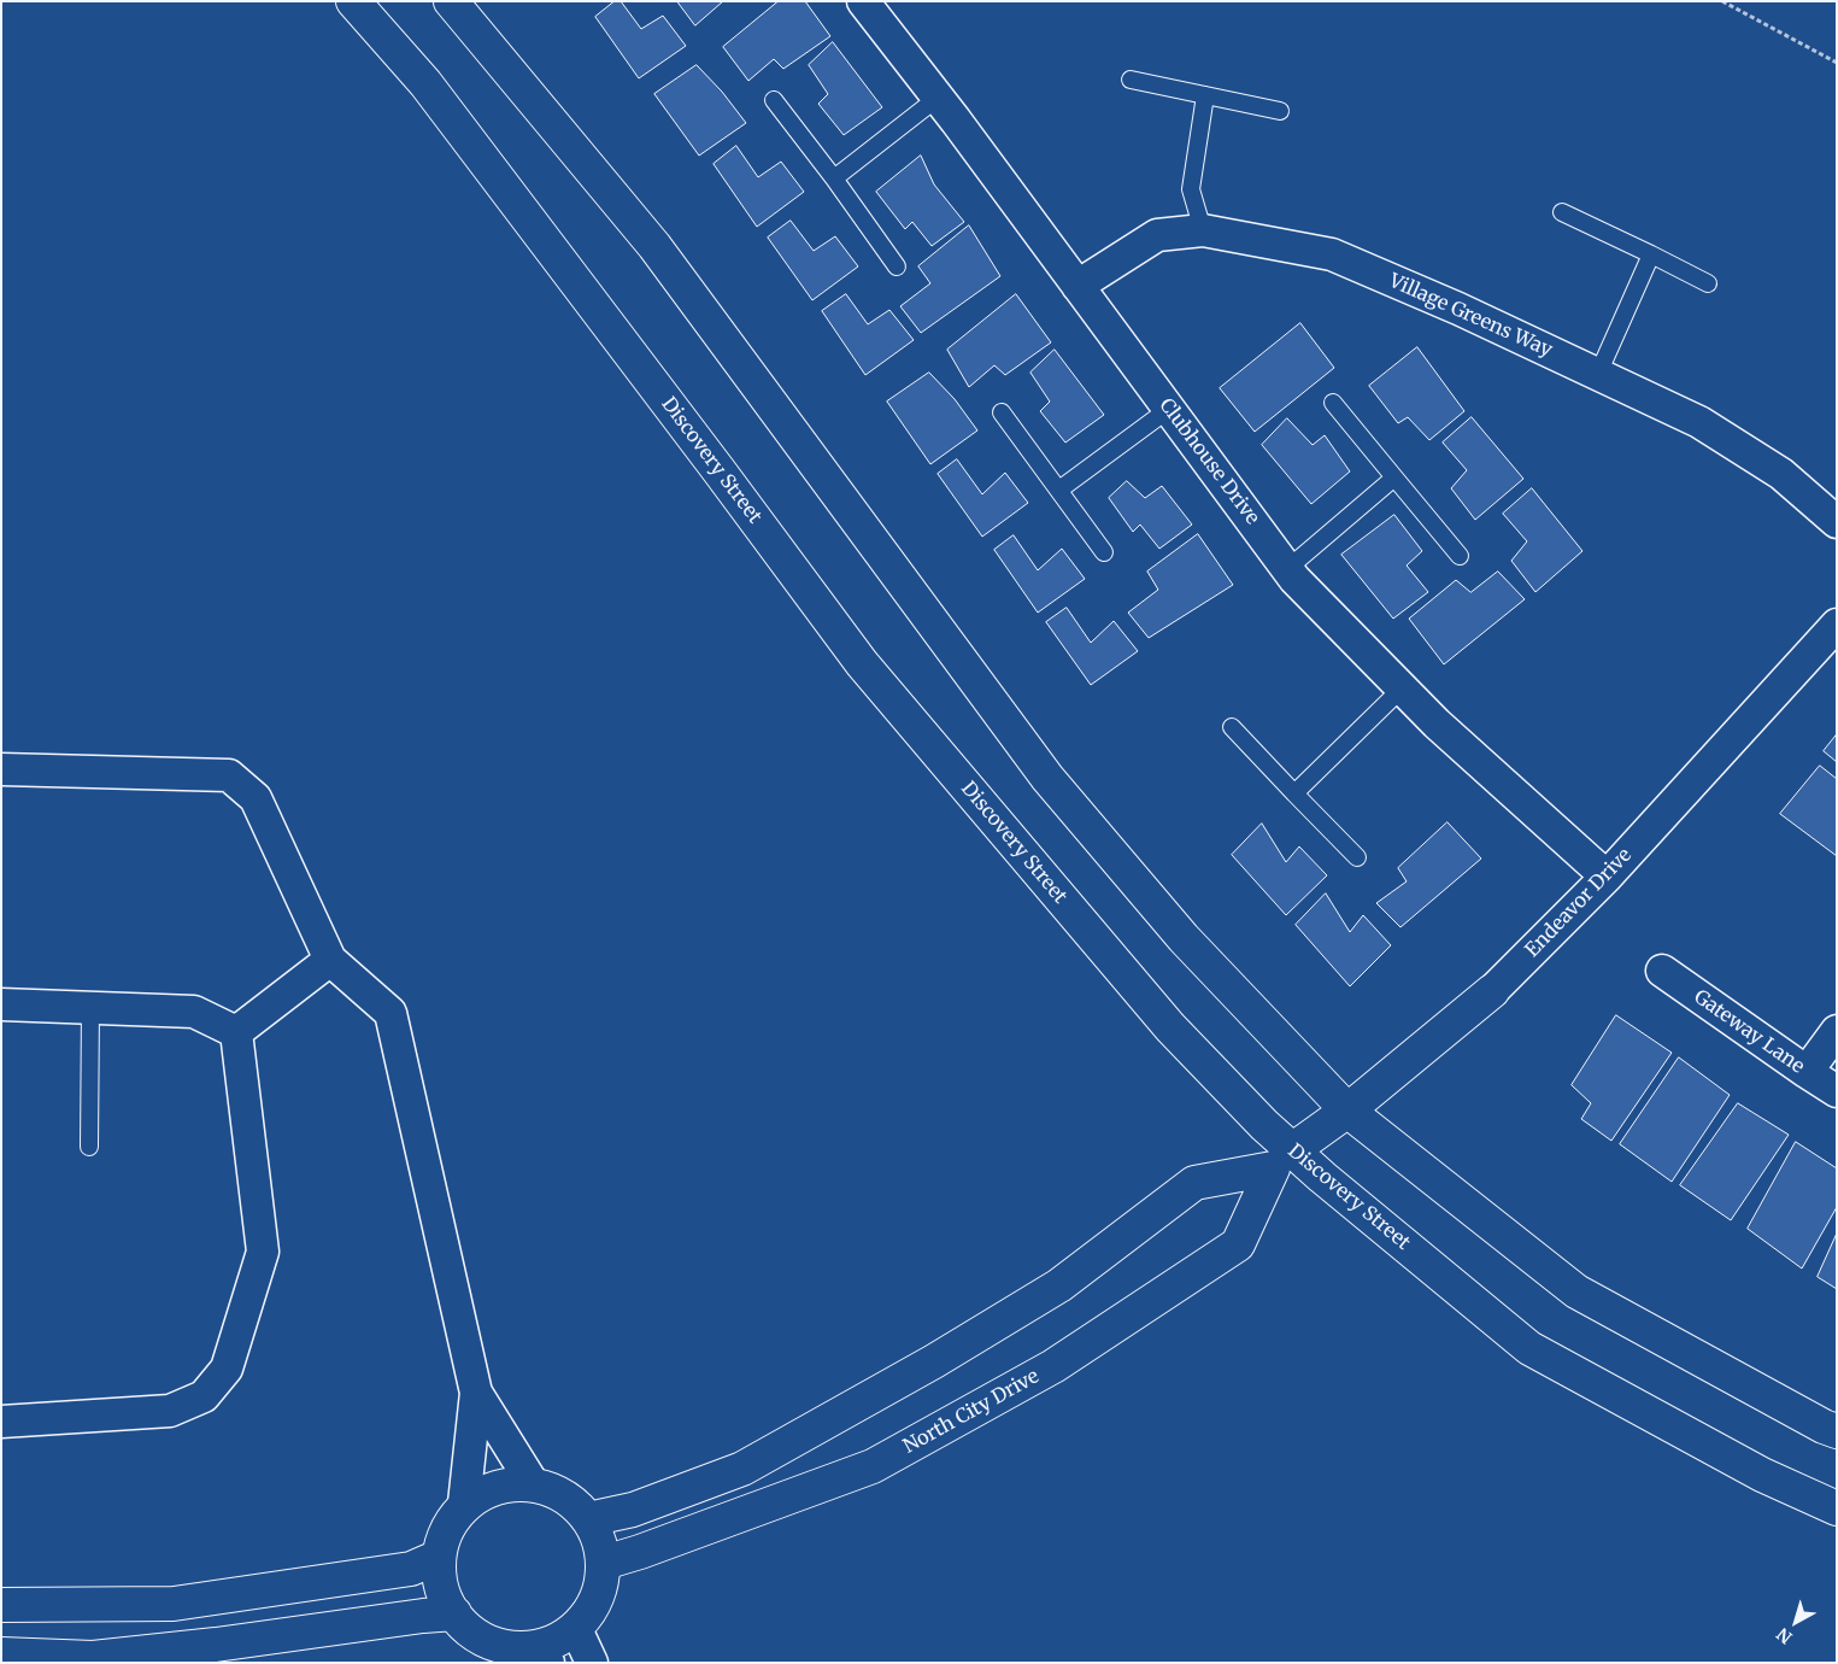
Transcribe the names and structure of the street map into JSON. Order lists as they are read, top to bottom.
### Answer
{
  "streets": {
    "main road": ["Discovery Street", "Endeavor Drive", "North City Drive"],
    "street": ["Village Greens Way", "Clubhouse Drive", "Gateway Lane"]
  },
  "crossings": [
    ["Village Greens Way", "Clubhouse Drive"],
    ["Discovery Street", "Endeavor Drive"],
    ["Discovery Street", "North City Drive"],
    ["Clubhouse Drive", "Endeavor Drive"],
    ["Endeavor Drive", "North City Drive"]
  ],
  "north": "bottom left"
}
